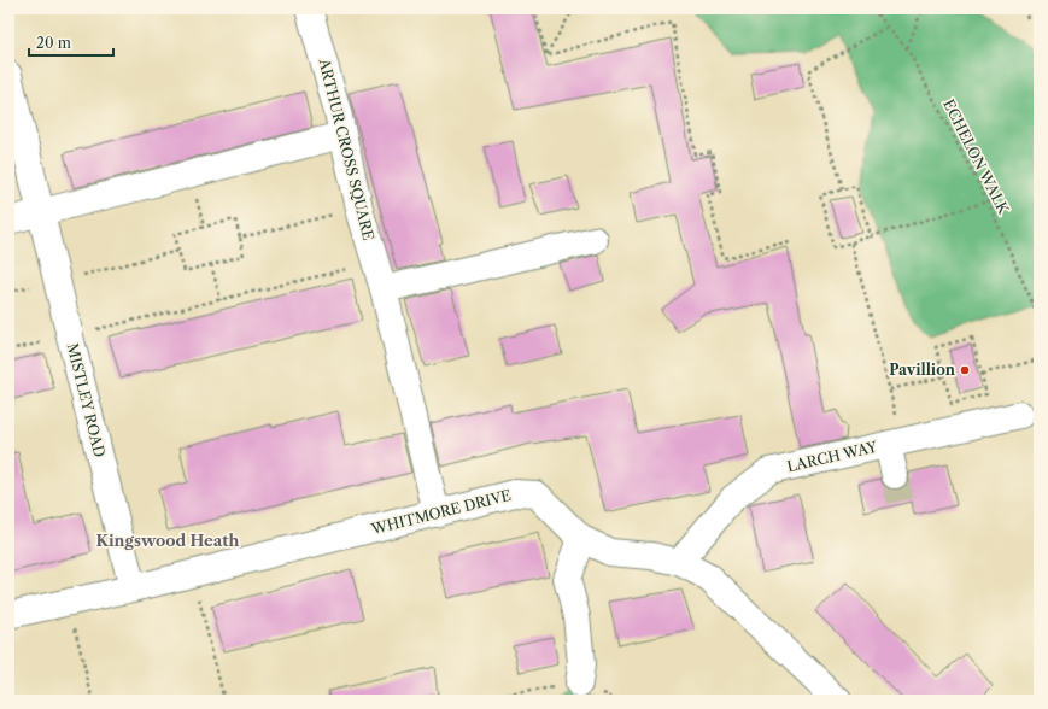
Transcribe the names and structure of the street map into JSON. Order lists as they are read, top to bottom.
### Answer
{
  "streets": {
    "street": [
      "ARTHUR CROSS SQUARE",
      "MISTLEY ROAD",
      "LARCH WAY",
      "WHITMORE DRIVE"
    ],
    "path": ["ECHELON WALK"]
  },
  "crossings": [
    ["ARTHUR CROSS SQUARE", "WHITMORE DRIVE"],
    ["MISTLEY ROAD", "WHITMORE DRIVE"],
    ["LARCH WAY", "WHITMORE DRIVE"]
  ],
  "districts": ["Kingswood Heath"],
  "places": ["Pavillion"],
  "scale_bar": "20 m"
}
